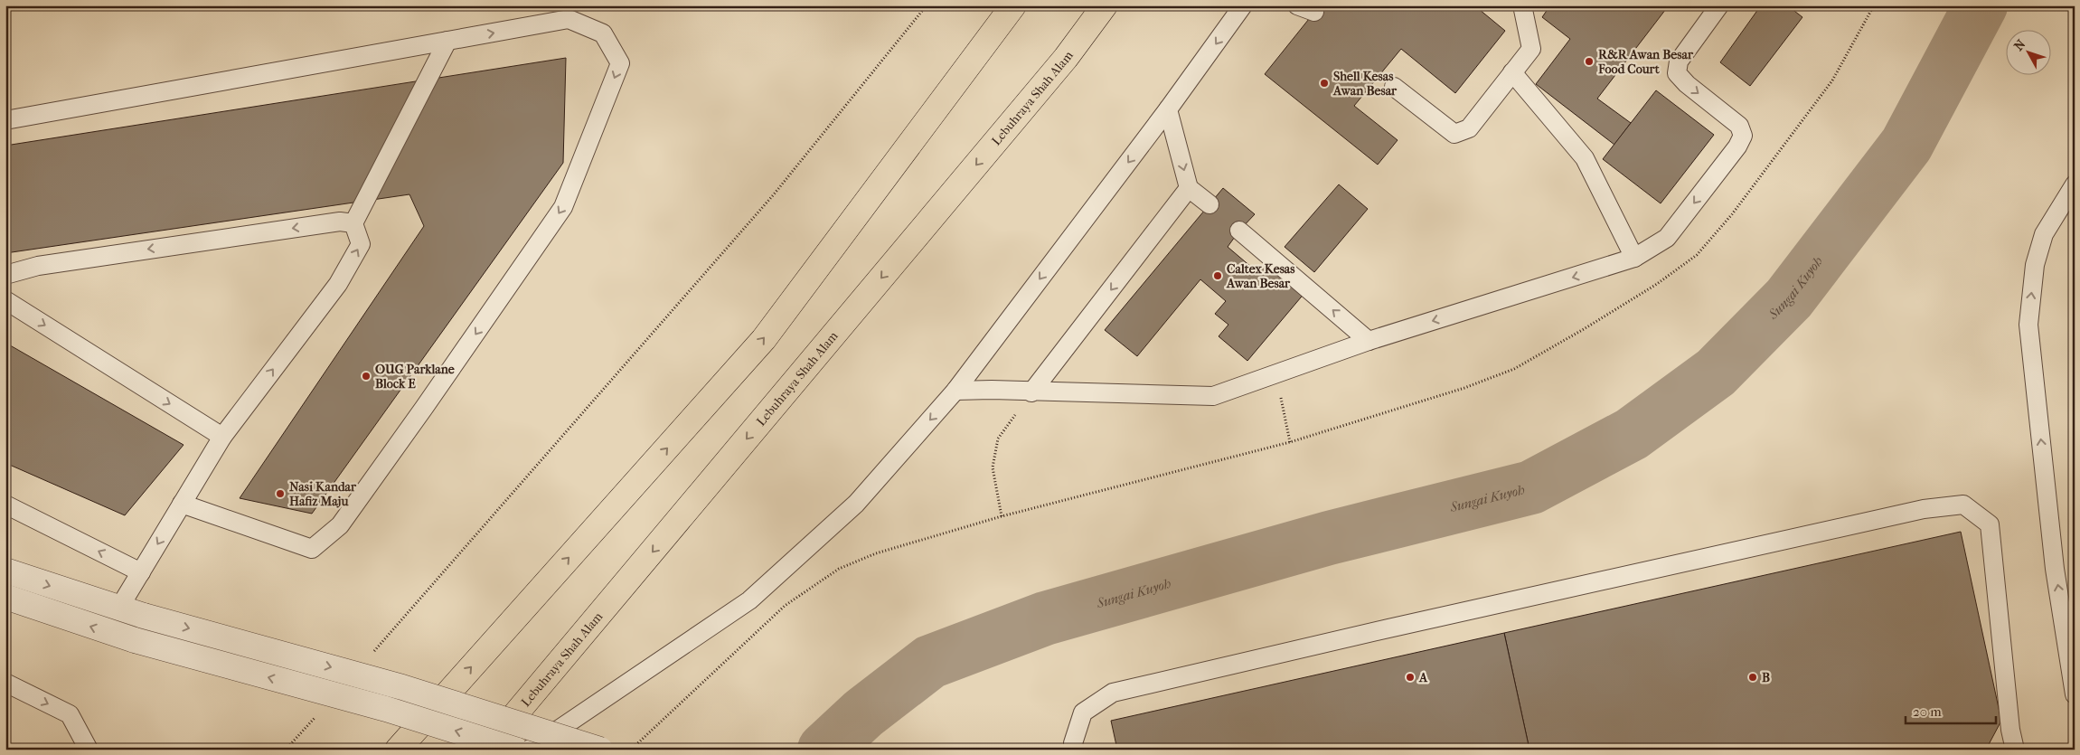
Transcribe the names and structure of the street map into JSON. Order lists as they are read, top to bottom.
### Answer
{
  "streets": {
    "highway": ["Lebuhraya Shah Alam"]
  },
  "water": ["Sungai Kuyoh"],
  "places": [
    "R&R Awan Besar Food Court",
    "Shell Kesas Awan Besar",
    "Caltex Kesas Awan Besar",
    "OUG Parklane Block E",
    "Nasi Kandar Hafiz Maju",
    "A",
    "B"
  ],
  "scale_bar": "20 m",
  "north": "top left"
}
